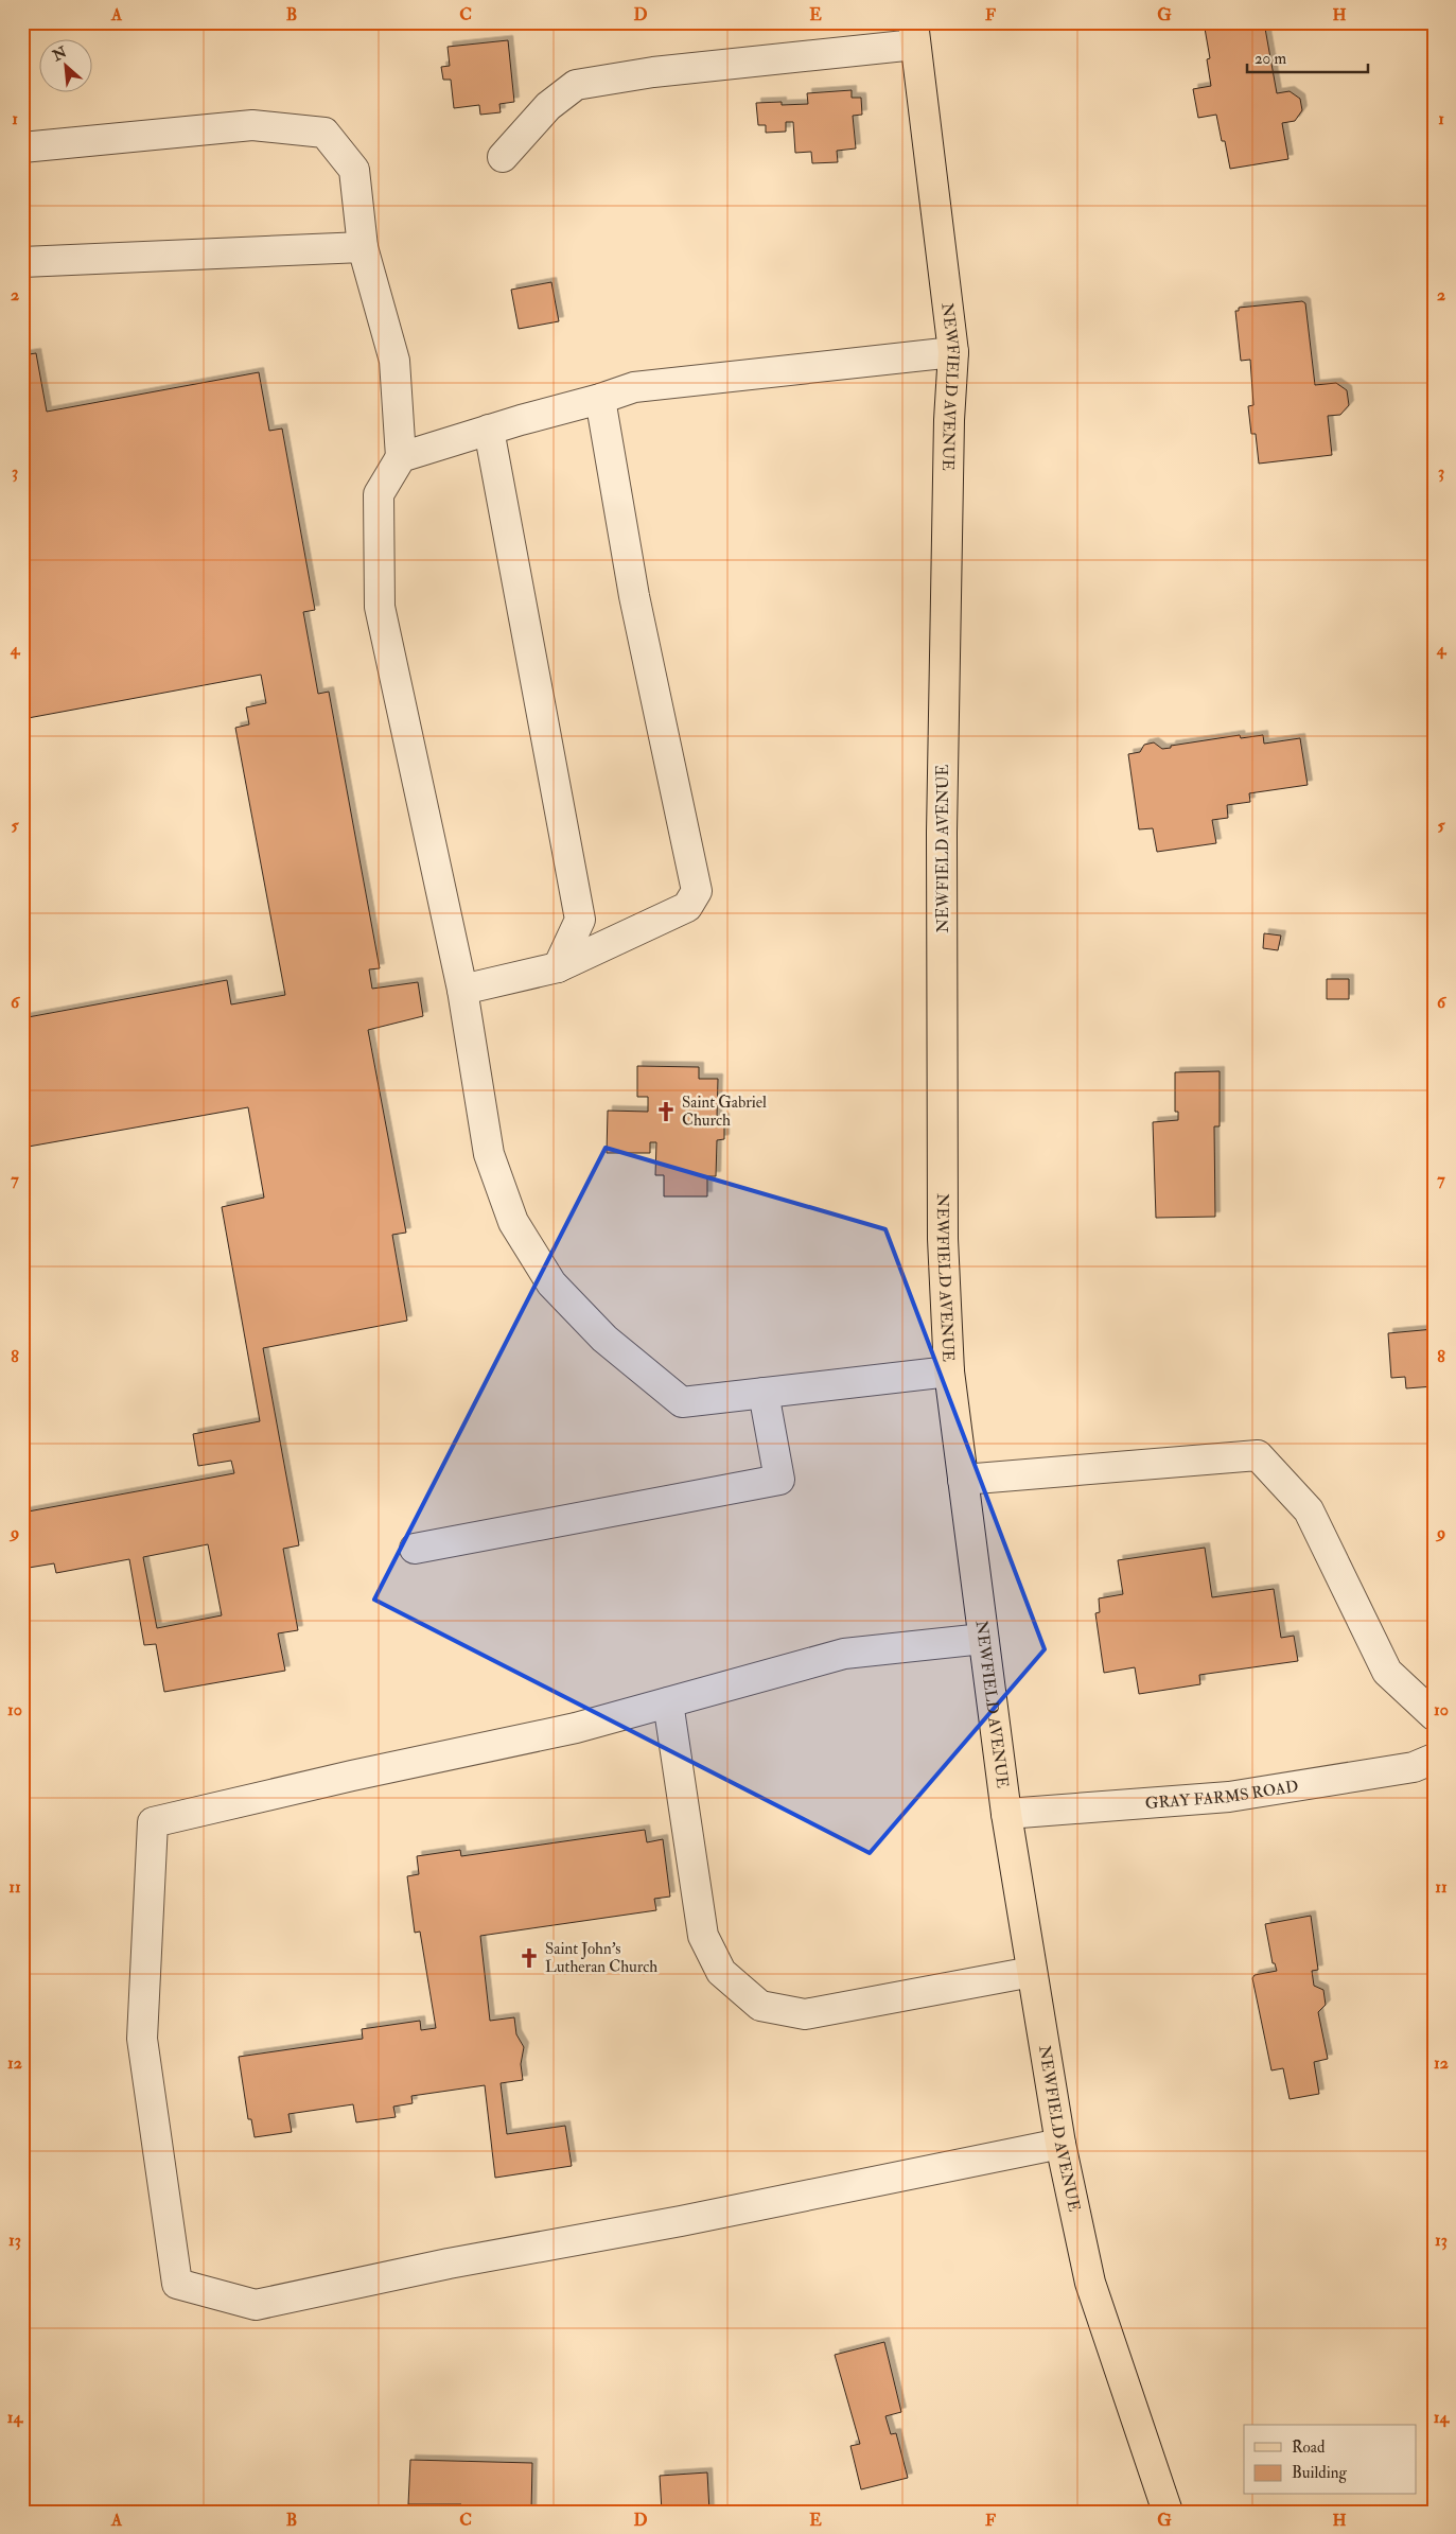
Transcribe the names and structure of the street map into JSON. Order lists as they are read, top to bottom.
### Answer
{
  "streets": {
    "main road": ["NEWFIELD AVENUE"],
    "street": ["GRAY FARMS ROAD"]
  },
  "crossings": [
    ["NEWFIELD AVENUE", "GRAY FARMS ROAD"]
  ],
  "places": {
    "church": ["Saint Gabriel Church", "Saint John's Lutheran Church"]
  },
  "legend": ["Road", "Building"],
  "scale_bar": "20 m",
  "north": "top left",
  "grid": {
    "columns": [
      "A",
      "B",
      "C",
      "D",
      "E",
      "F",
      "G",
      "H"
    ],
    "rows": [
      "1",
      "2",
      "3",
      "4",
      "5",
      "6",
      "7",
      "8",
      "9",
      "10",
      "11",
      "12",
      "13",
      "14"
    ]
  }
}
